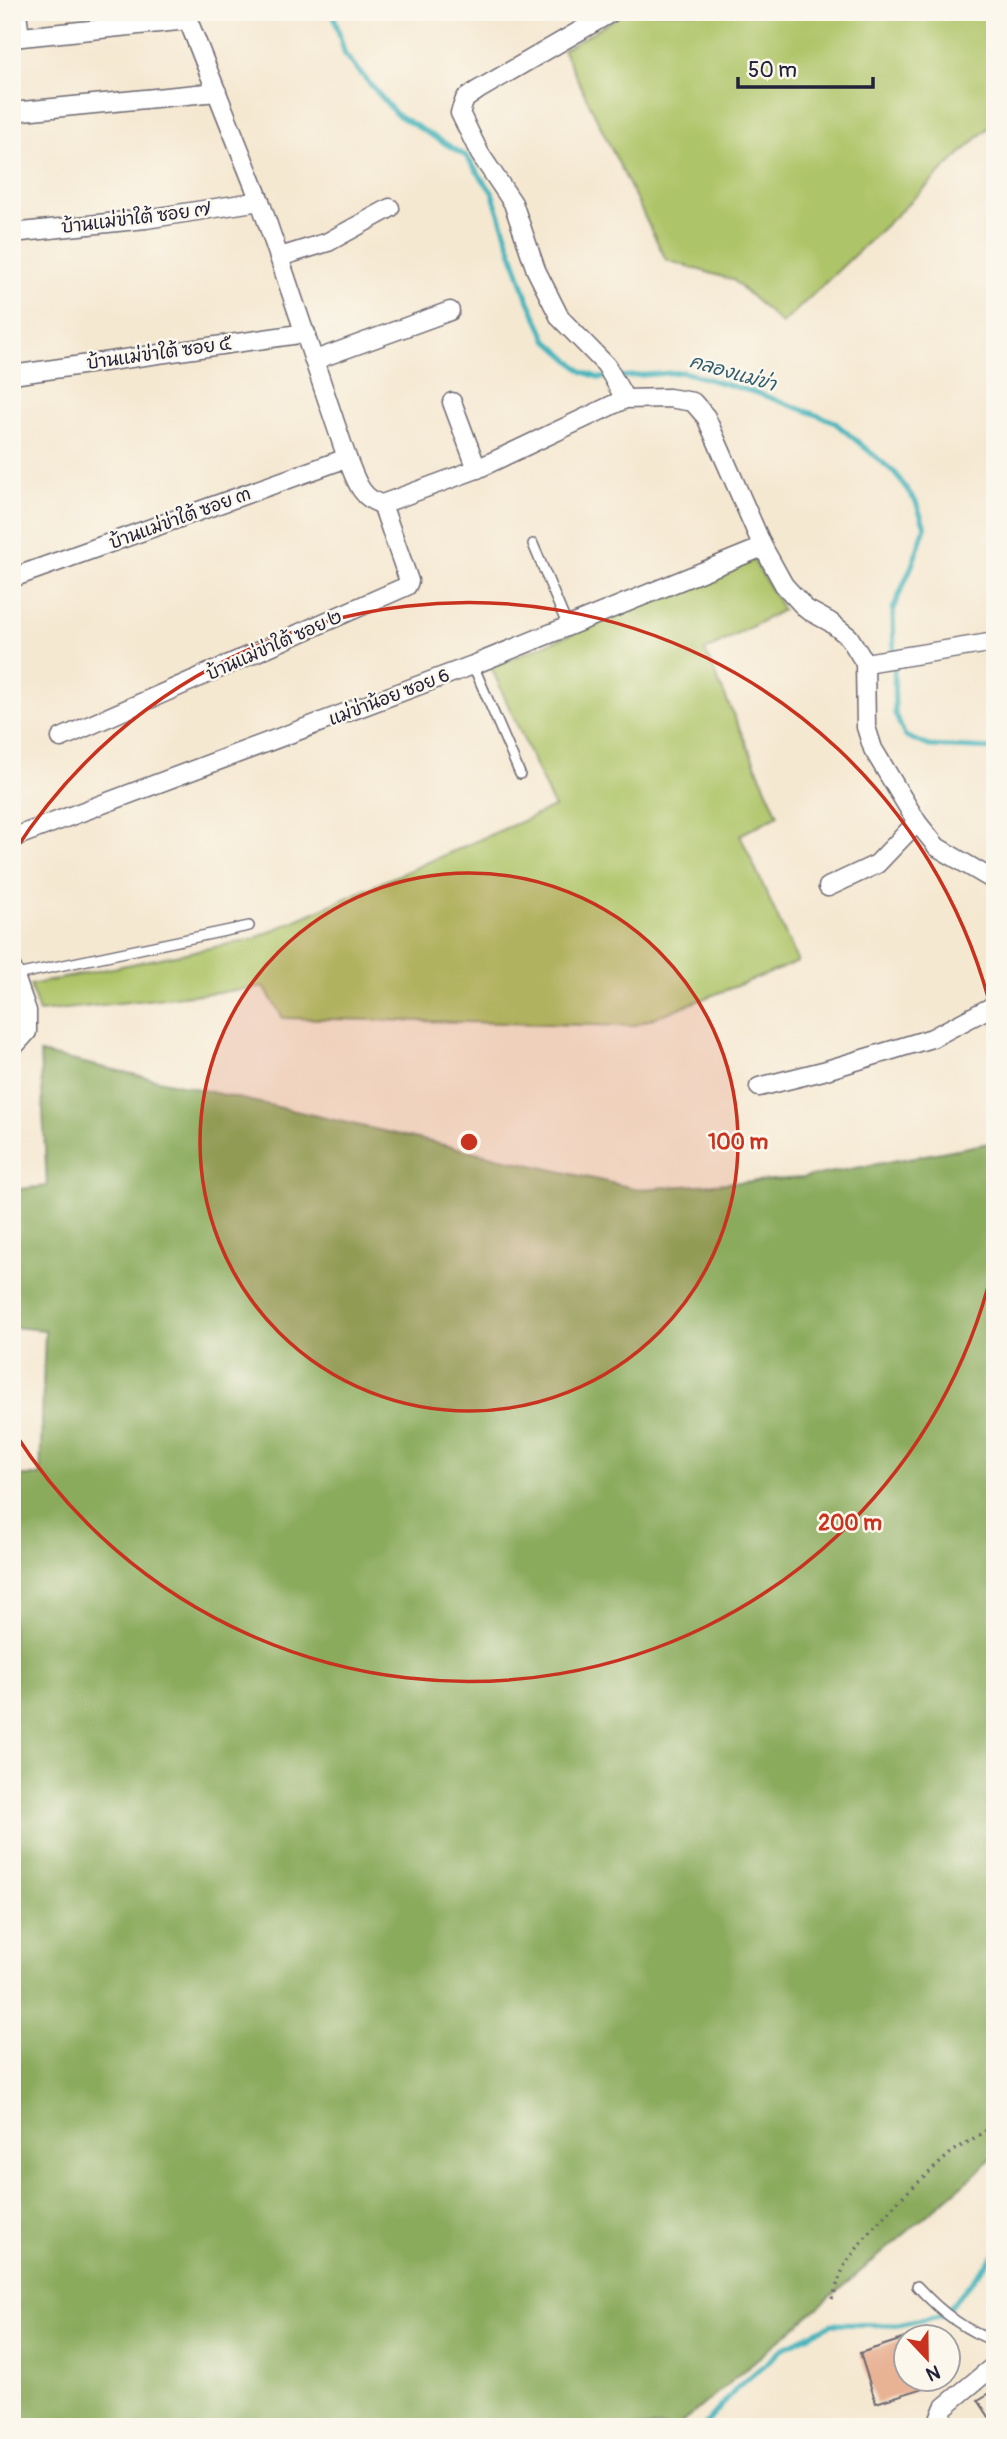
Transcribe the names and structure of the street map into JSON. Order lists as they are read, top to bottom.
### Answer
{
  "streets": {
    "street": [
      "บ้านแม่ข่าใต้ ซอย ๗",
      "บ้านแม่ข่าใต้ ซอย ๕",
      "บ้านแม่ข่าใต้ ซอย ๓",
      "บ้านแม่ข่าใต้ ซอย ๒",
      "แม่ข่าน้อย ซอย 6"
    ]
  },
  "water": ["คลองแม่ข่า"],
  "scale_bar": "50 m",
  "north": "bottom",
  "rings": ["100 m", "200 m"]
}
